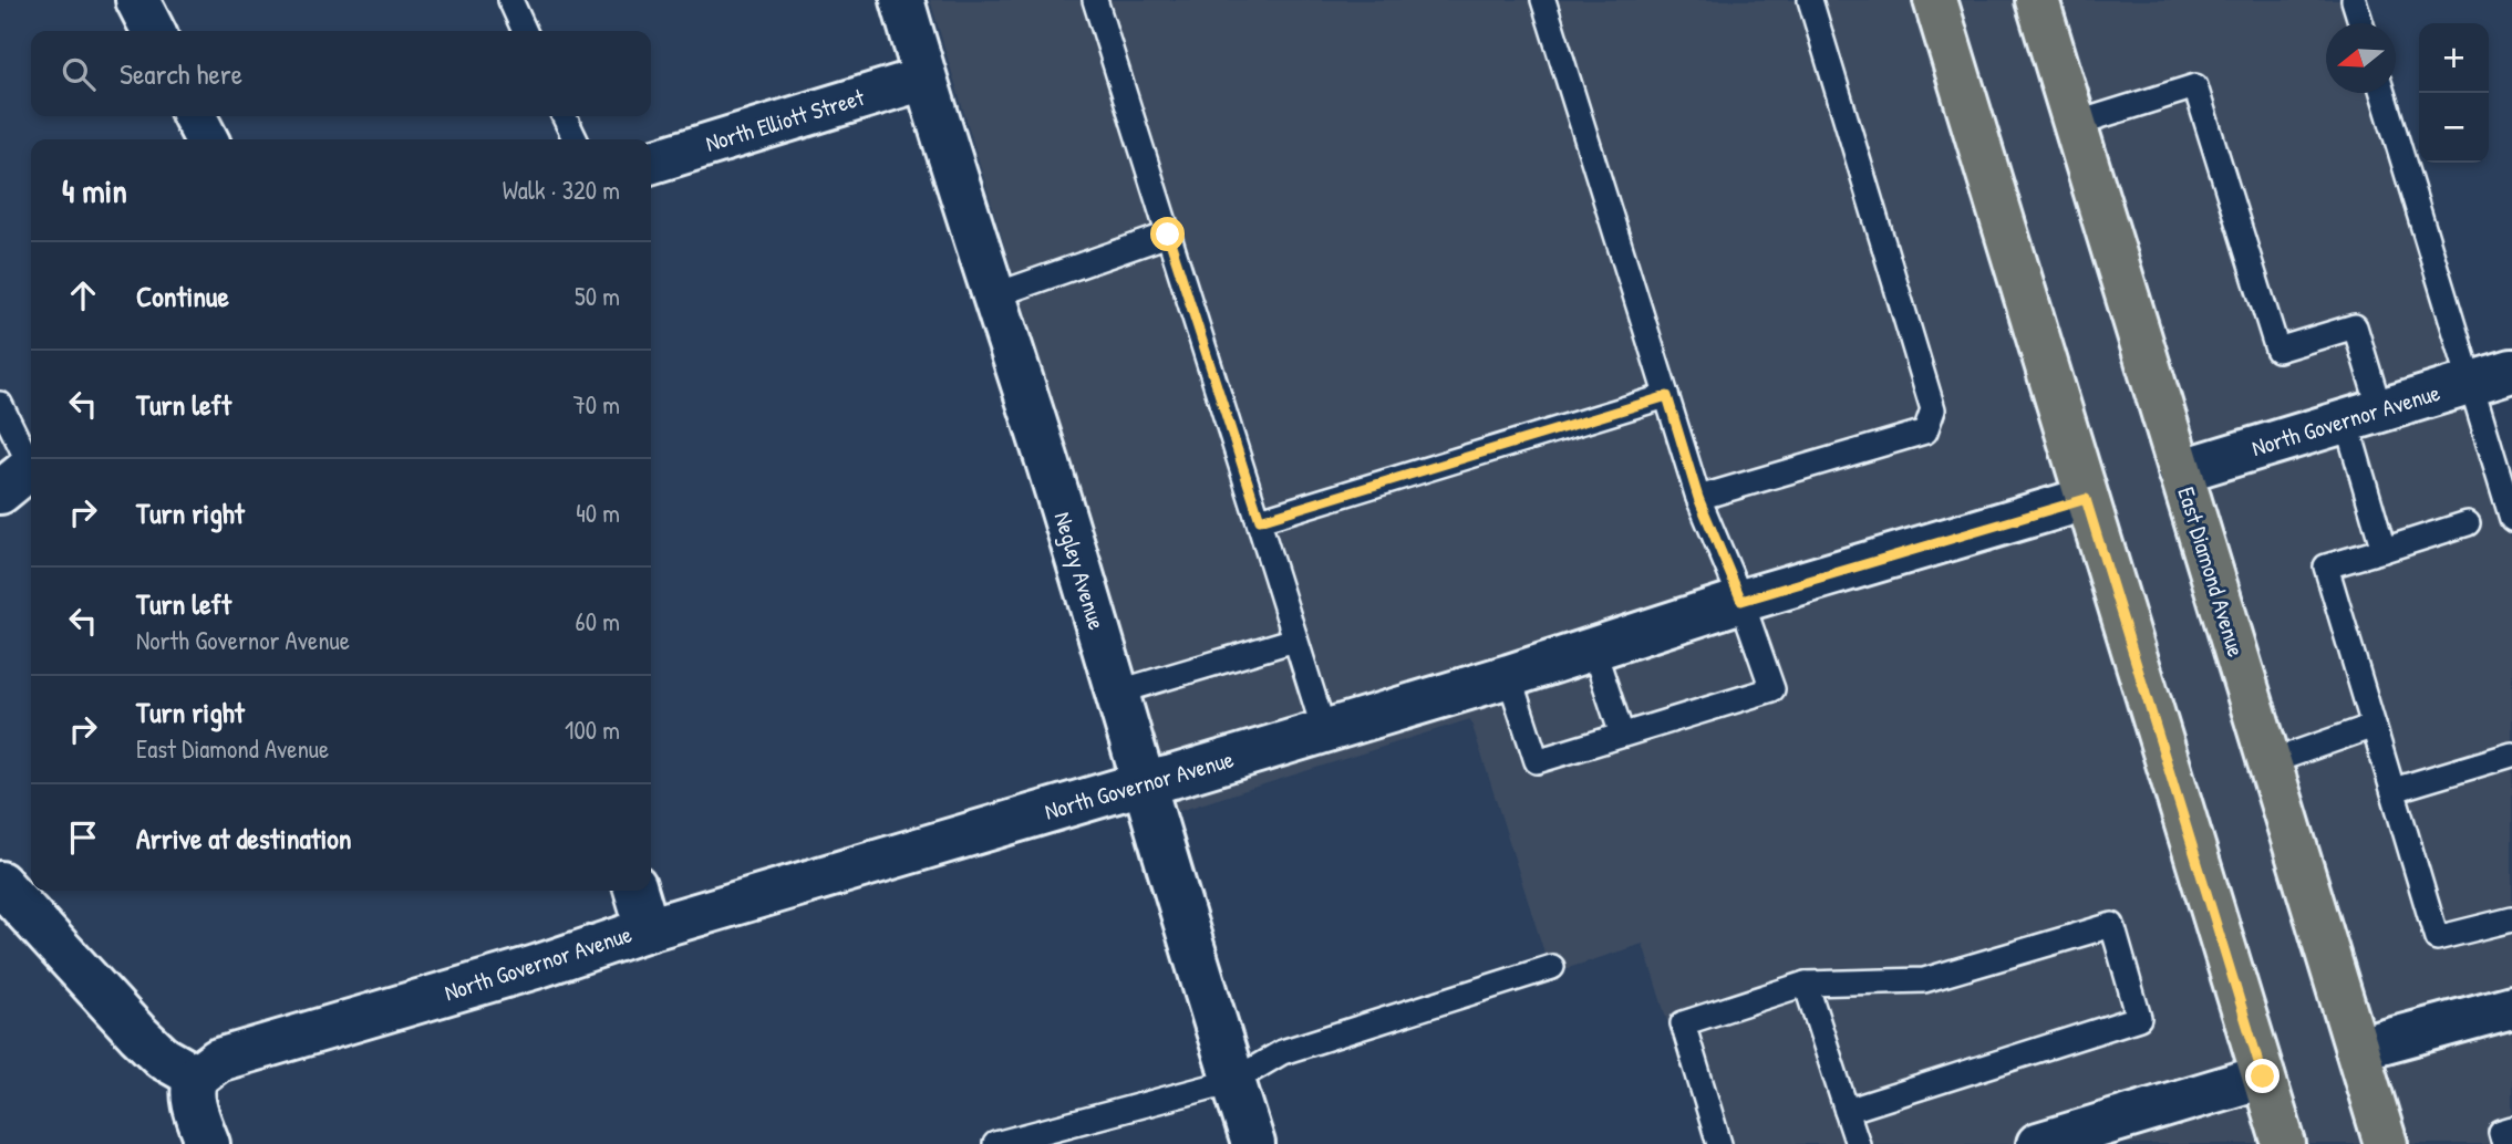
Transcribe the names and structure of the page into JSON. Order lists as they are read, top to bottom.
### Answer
{
  "streets": {
    "main road": ["East Diamond Avenue"],
    "street": ["North Elliott Street", "North Governor Avenue", "Negley Avenue"]
  },
  "crossings": [
    ["North Elliott Street", "Negley Avenue"],
    ["North Governor Avenue", "Negley Avenue"],
    ["North Governor Avenue", "East Diamond Avenue"]
  ],
  "north": "left",
  "page": {
    "map_buttons": ["+", "−"],
    "search": "Search here",
    "heading": ["4 min", "Walk · 320 m"],
    "list": [
      ["Continue", "50 m"],
      ["Turn left", "70 m"],
      ["Turn right", "40 m"],
      ["Turn left", "North Governor Avenue", "60 m"],
      ["Turn right", "East Diamond Avenue", "100 m"],
      "Arrive at destination"
    ]
  }
}
